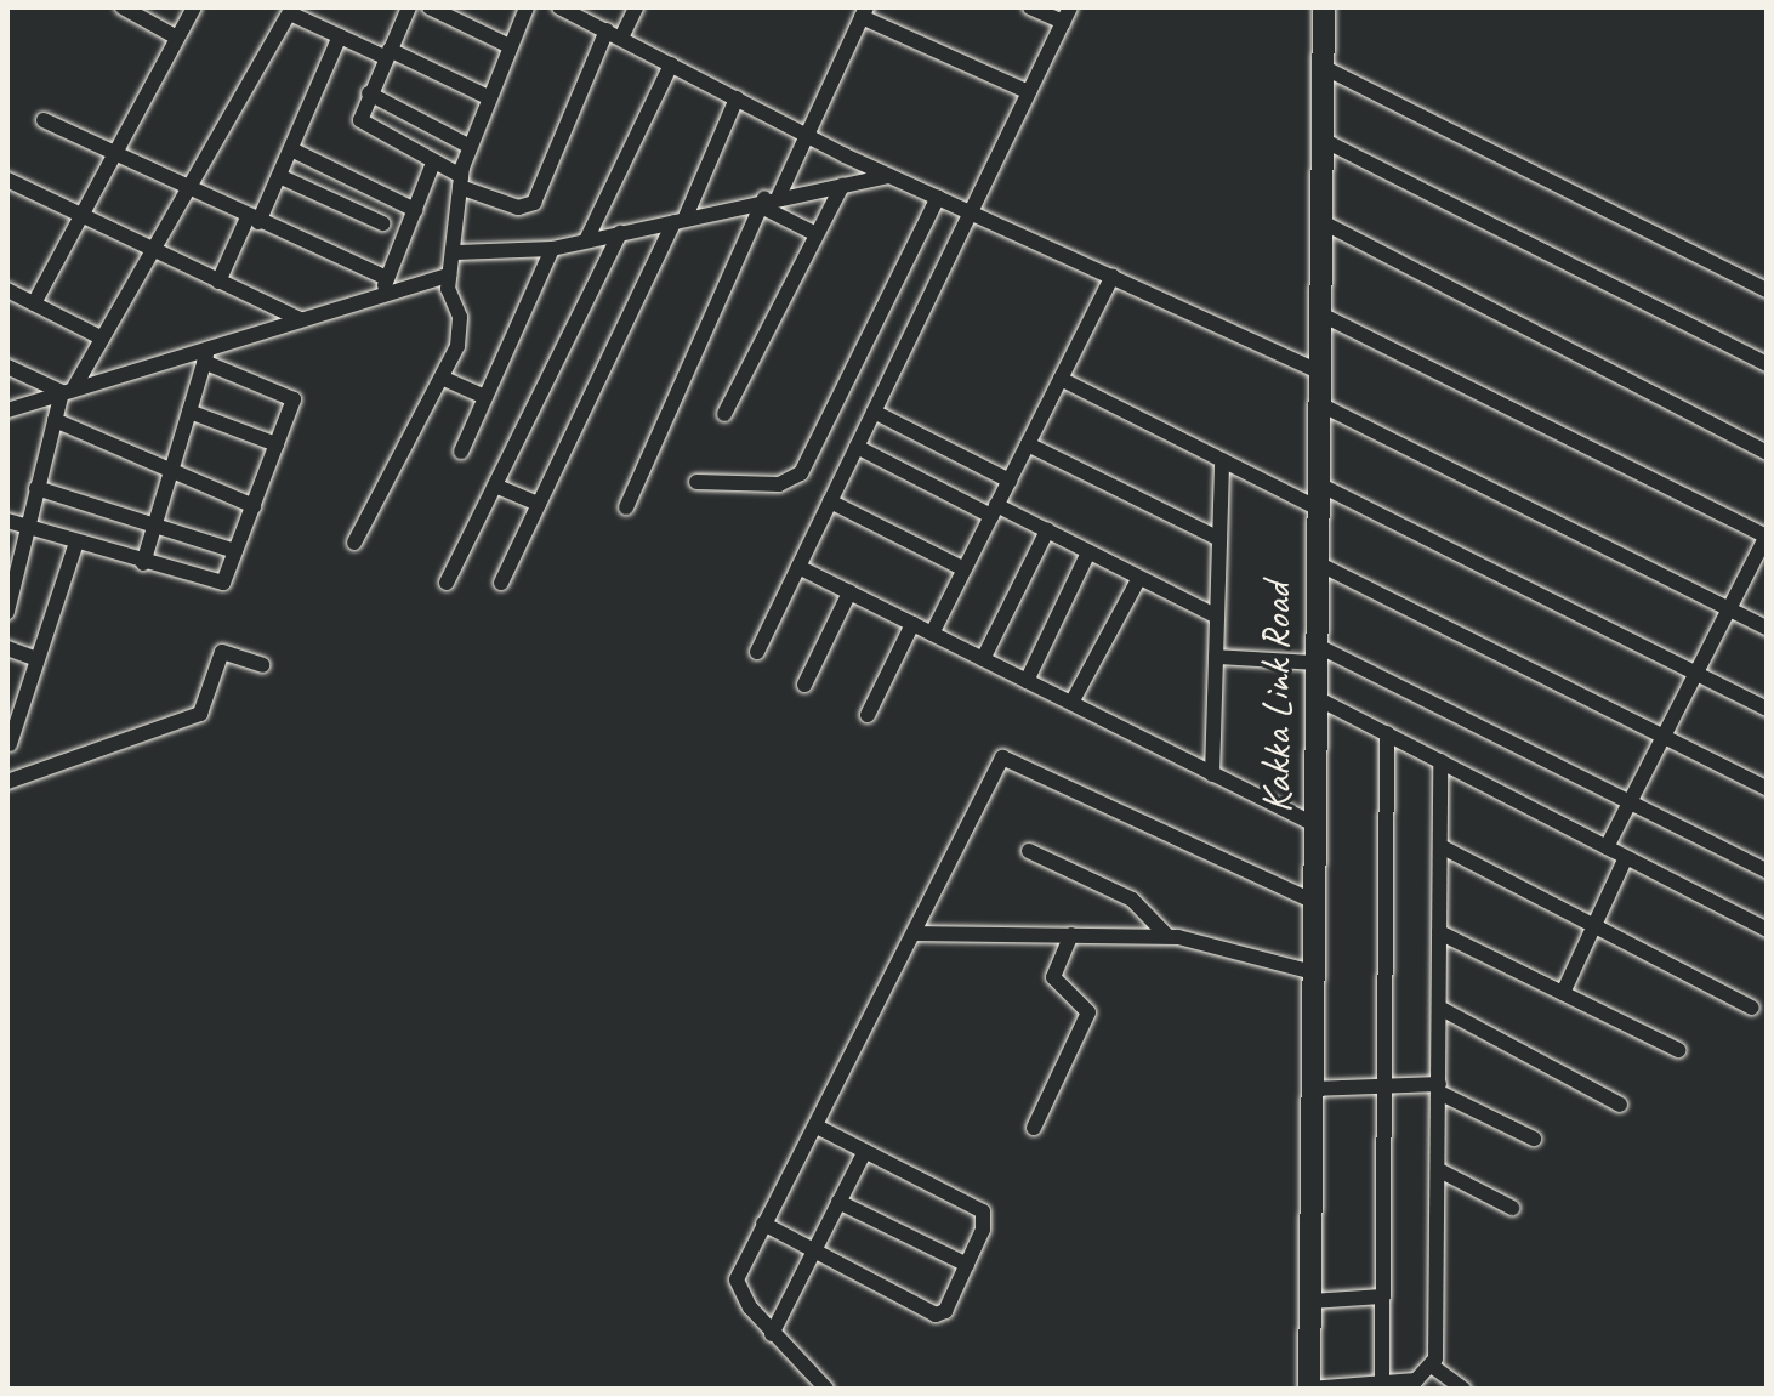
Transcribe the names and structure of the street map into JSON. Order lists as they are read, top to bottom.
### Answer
{
  "streets": {
    "street": ["Kakka Link Road"]
  }
}
